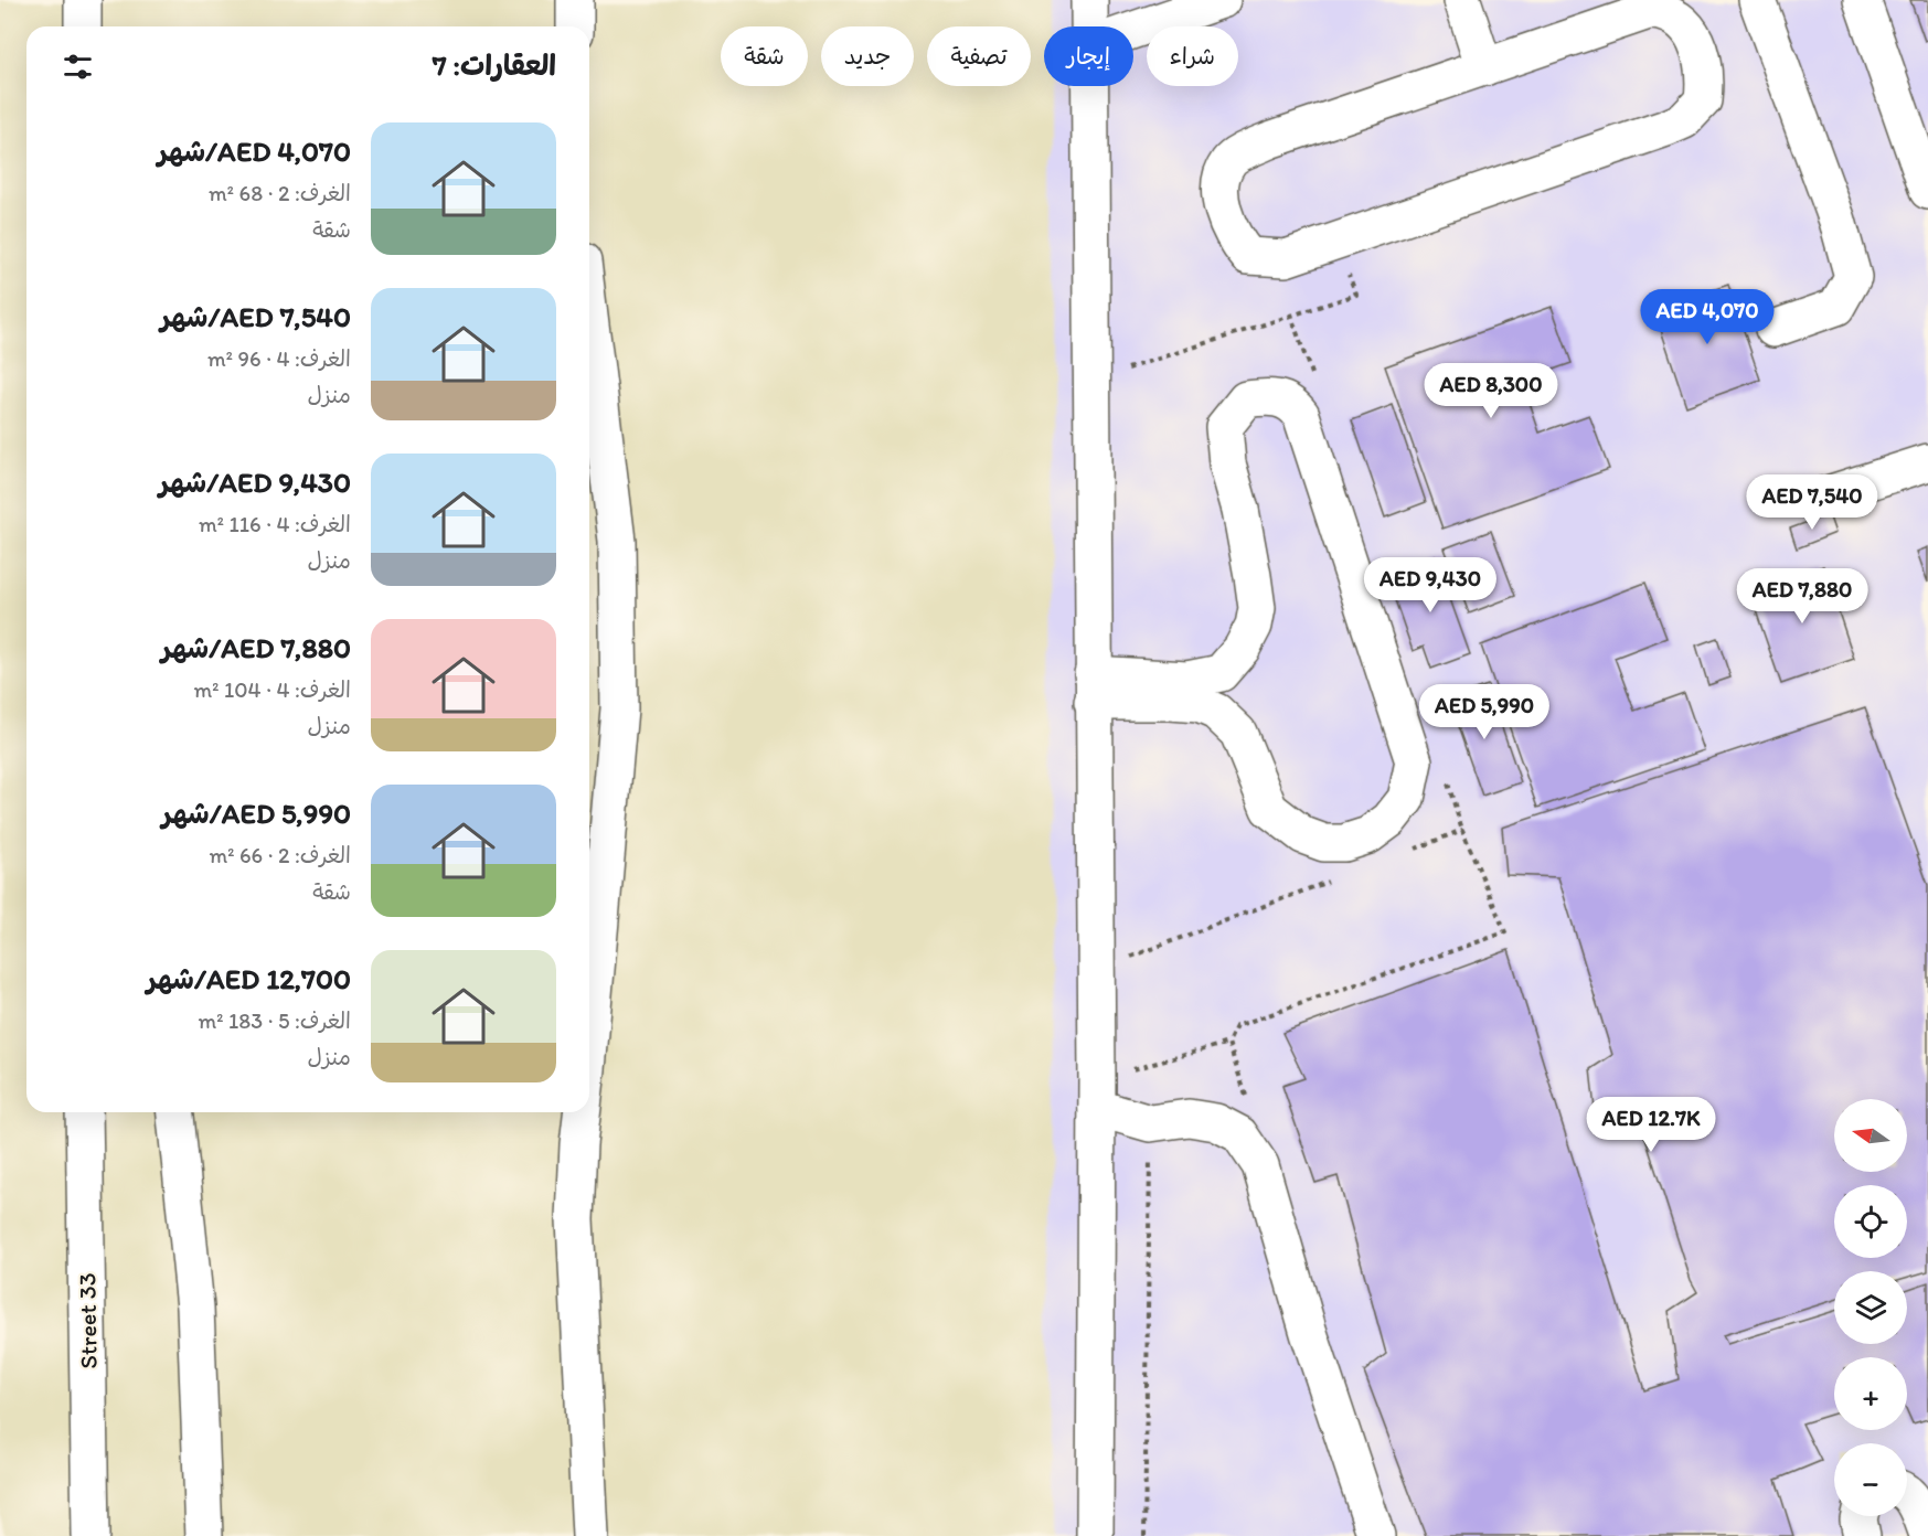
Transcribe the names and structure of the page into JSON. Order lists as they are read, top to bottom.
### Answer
{
  "streets": {
    "main road": ["Street 33"]
  },
  "north": "left",
  "page": {
    "chip": [
      "شراء",
      "إيجار",
      "تصفية",
      "جديد",
      "شقة"
    ],
    "heading": "العقارات: 7",
    "list": [
      {
        "name": "AED 4,070/شهر",
        "note": "الغرف: 2 · 68 m² · شقة"
      },
      {
        "name": "AED 7,540/شهر",
        "note": "الغرف: 4 · 96 m² · منزل"
      },
      {
        "name": "AED 9,430/شهر",
        "note": "الغرف: 4 · 116 m² · منزل"
      },
      {
        "name": "AED 7,880/شهر",
        "note": "الغرف: 4 · 104 m² · منزل"
      },
      {
        "name": "AED 5,990/شهر",
        "note": "الغرف: 2 · 66 m² · شقة"
      },
      {
        "name": "AED 12,700/شهر",
        "note": "الغرف: 5 · 183 m² · منزل"
      }
    ],
    "price": [
      "AED 4,070",
      "AED 8,300",
      "AED 7,540",
      "AED 9,430",
      "AED 7,880",
      "AED 5,990",
      "AED 12.7K"
    ],
    "map_buttons": ["+", "−"]
  }
}
